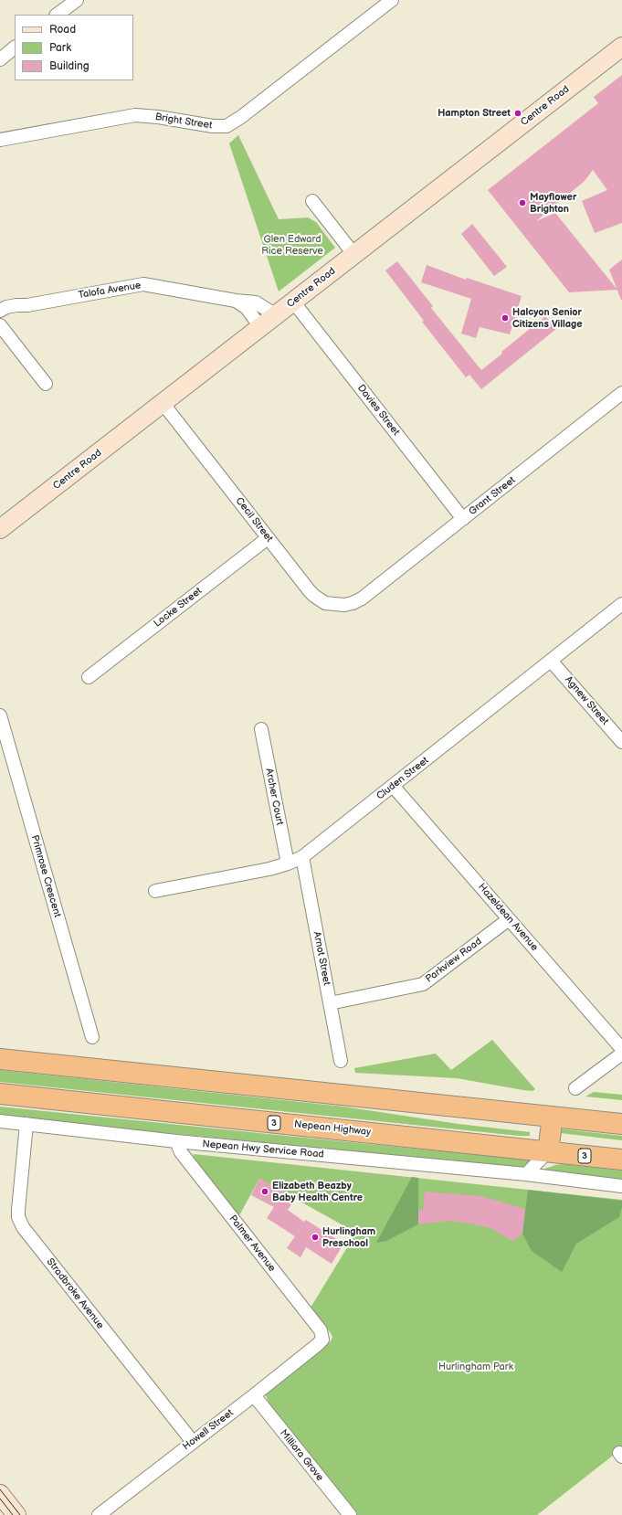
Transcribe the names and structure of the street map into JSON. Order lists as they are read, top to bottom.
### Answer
{
  "streets": {
    "highway": ["3", "Nepean Highway"],
    "main road": ["Centre Road"],
    "street": [
      "Bright Street",
      "Talofa Avenue",
      "Davies Street",
      "Grant Street",
      "Cecil Street",
      "Locke Street",
      "Agnew Street",
      "Cluden Street",
      "Archer Court",
      "Primrose Crescent",
      "Hazeldean Avenue",
      "Arnot Street",
      "Parkview Road",
      "Nepean Hwy Service Road",
      "Palmer Avenue",
      "Stradbroke Avenue",
      "Howell Street",
      "Milliara Grove"
    ]
  },
  "crossings": [
    ["Centre Road", "Talofa Avenue"],
    ["Centre Road", "Davies Street"],
    ["Centre Road", "Cecil Street"],
    ["Davies Street", "Grant Street"],
    ["Grant Street", "Cecil Street"],
    ["Cecil Street", "Locke Street"],
    ["Agnew Street", "Cluden Street"],
    ["Cluden Street", "Archer Court"],
    ["Cluden Street", "Hazeldean Avenue"],
    ["Cluden Street", "Arnot Street"],
    ["Hazeldean Avenue", "Parkview Road"],
    ["Arnot Street", "Parkview Road"],
    ["Nepean Hwy Service Road", "Palmer Avenue"],
    ["Nepean Hwy Service Road", "Stradbroke Avenue"],
    ["Palmer Avenue", "Howell Street"],
    ["Stradbroke Avenue", "Howell Street"],
    ["Howell Street", "Milliara Grove"]
  ],
  "parks": ["Glen Edward Rice Reserve", "Hurlingham Park"],
  "places": [
    "Hampton Street",
    "Mayflower Brighton",
    "Halcyon Senior Citizens Village",
    "Elizabeth Beazby Baby Health Centre",
    "Hurlingham Preschool"
  ],
  "legend": ["Road", "Park", "Building"]
}
